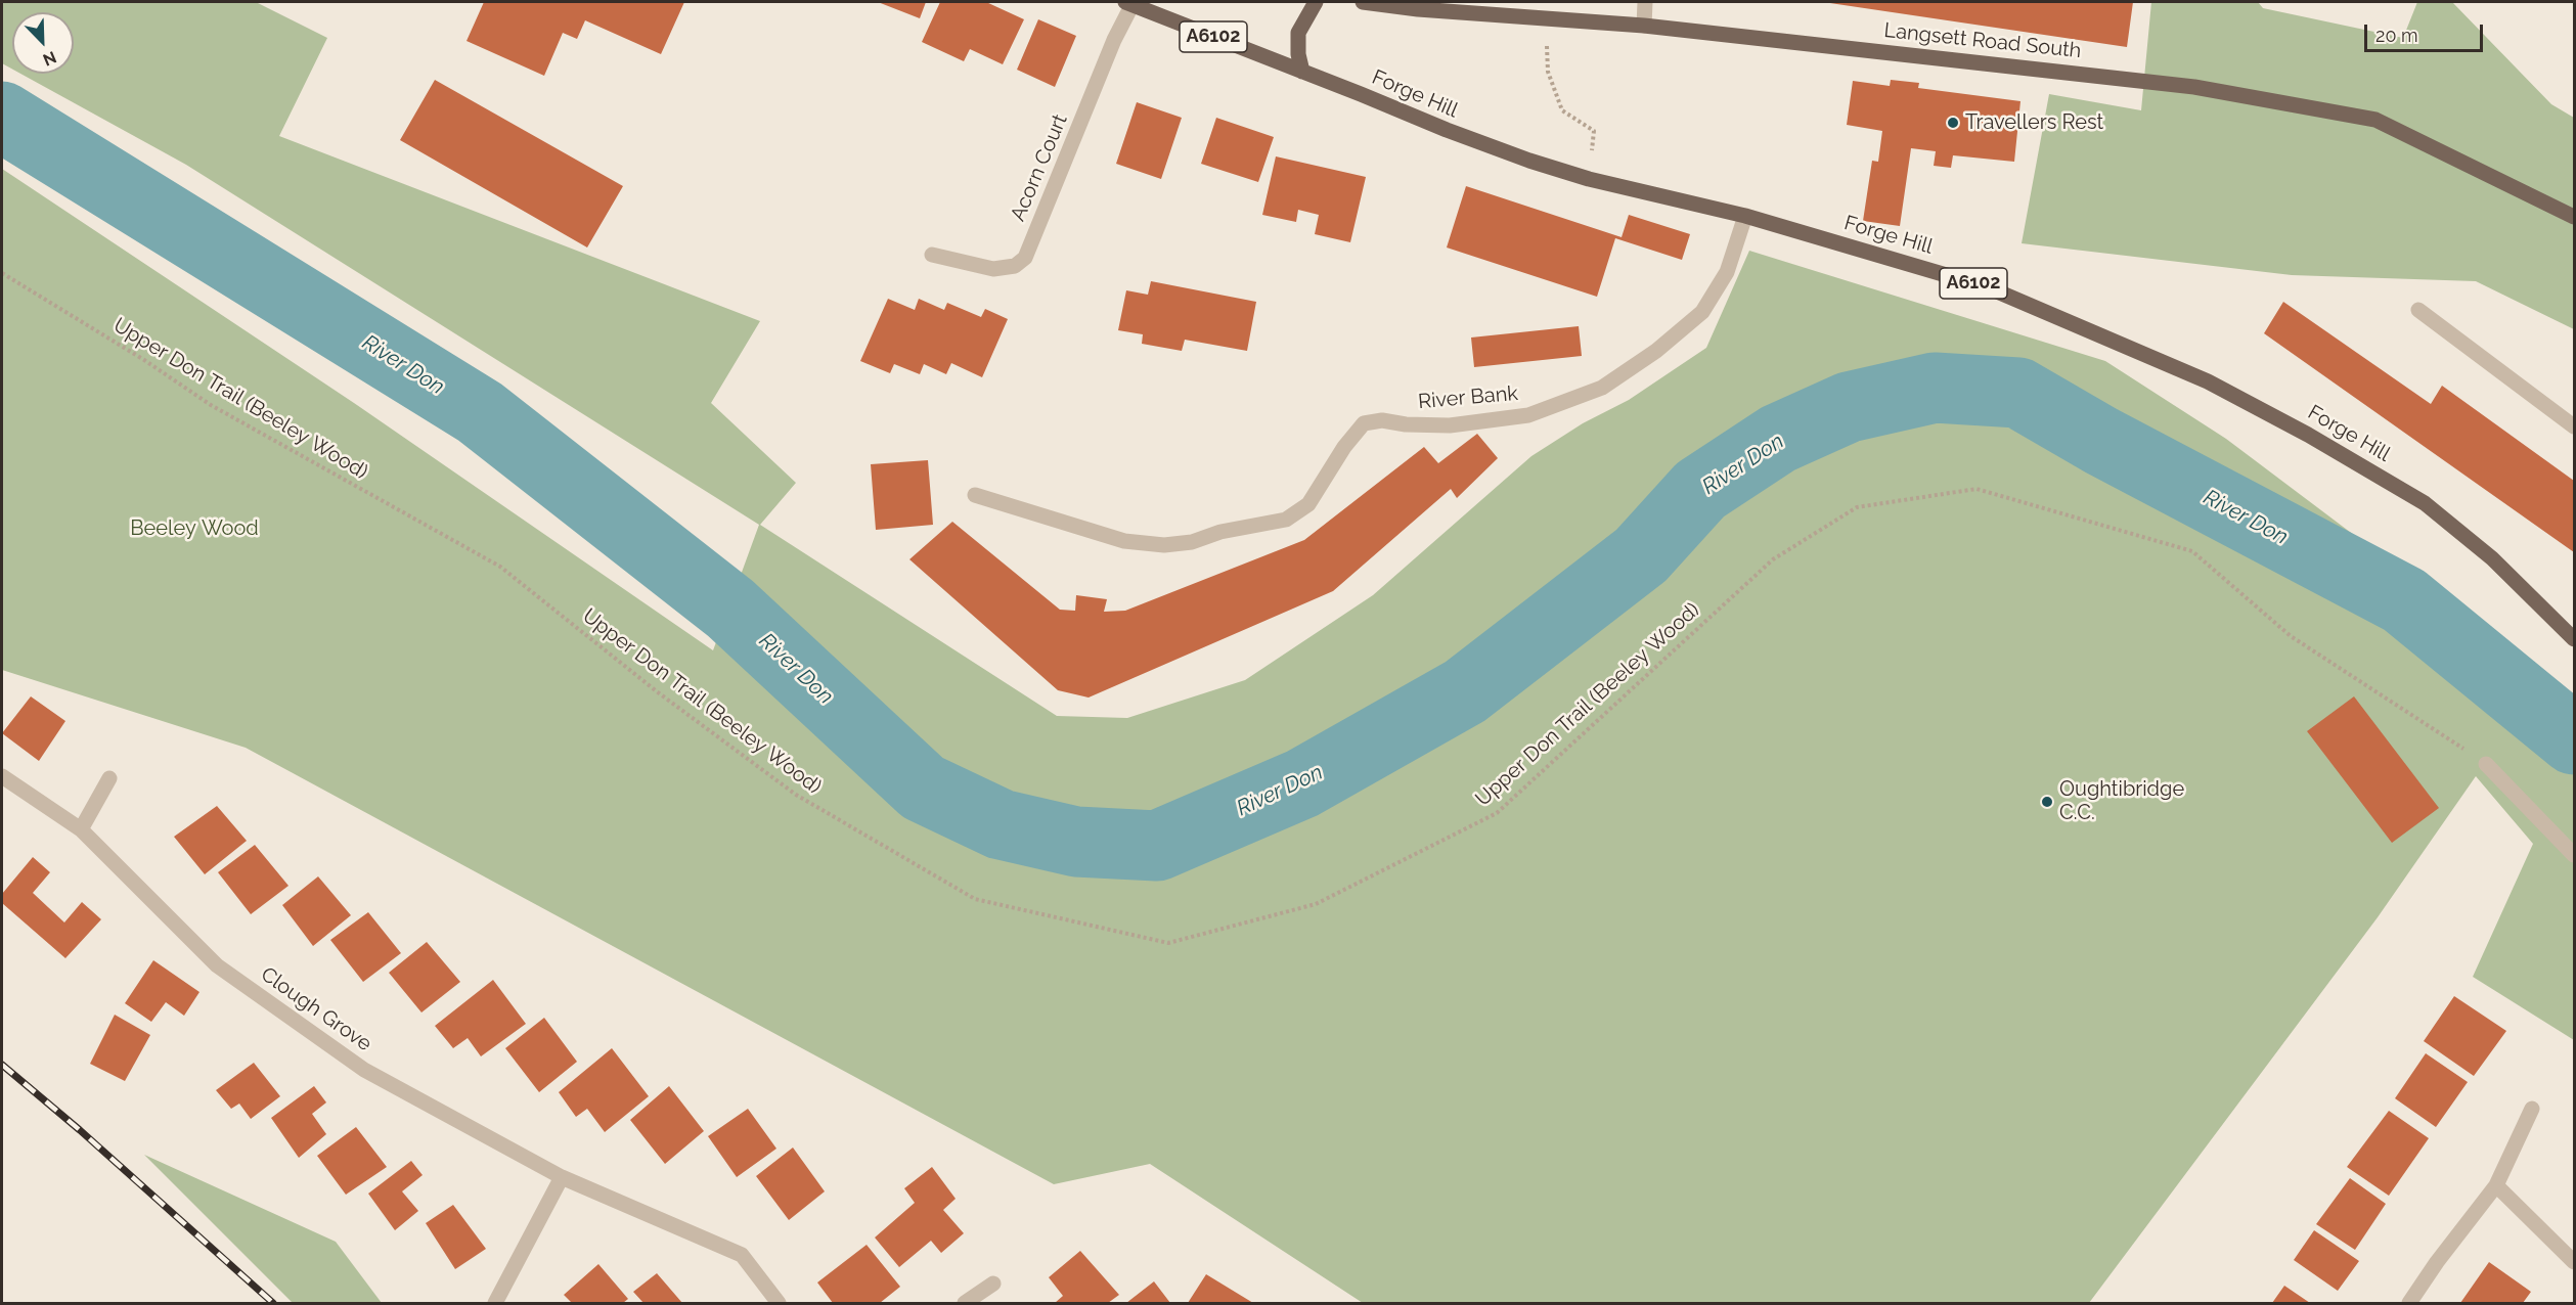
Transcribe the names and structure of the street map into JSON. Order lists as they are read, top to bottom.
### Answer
{
  "streets": {
    "main road": ["A6102", "Langsett Road South", "Forge Hill"],
    "street": ["Acorn Court", "River Bank", "Clough Grove"],
    "path": ["Upper Don Trail (Beeley Wood)"]
  },
  "crossings": [
    ["Forge Hill", "Acorn Court"],
    ["Forge Hill", "River Bank"]
  ],
  "water": ["River Don"],
  "parks": ["Beeley Wood"],
  "places": ["Travellers Rest", "Oughtibridge C.C."],
  "scale_bar": "20 m",
  "north": "bottom right"
}
